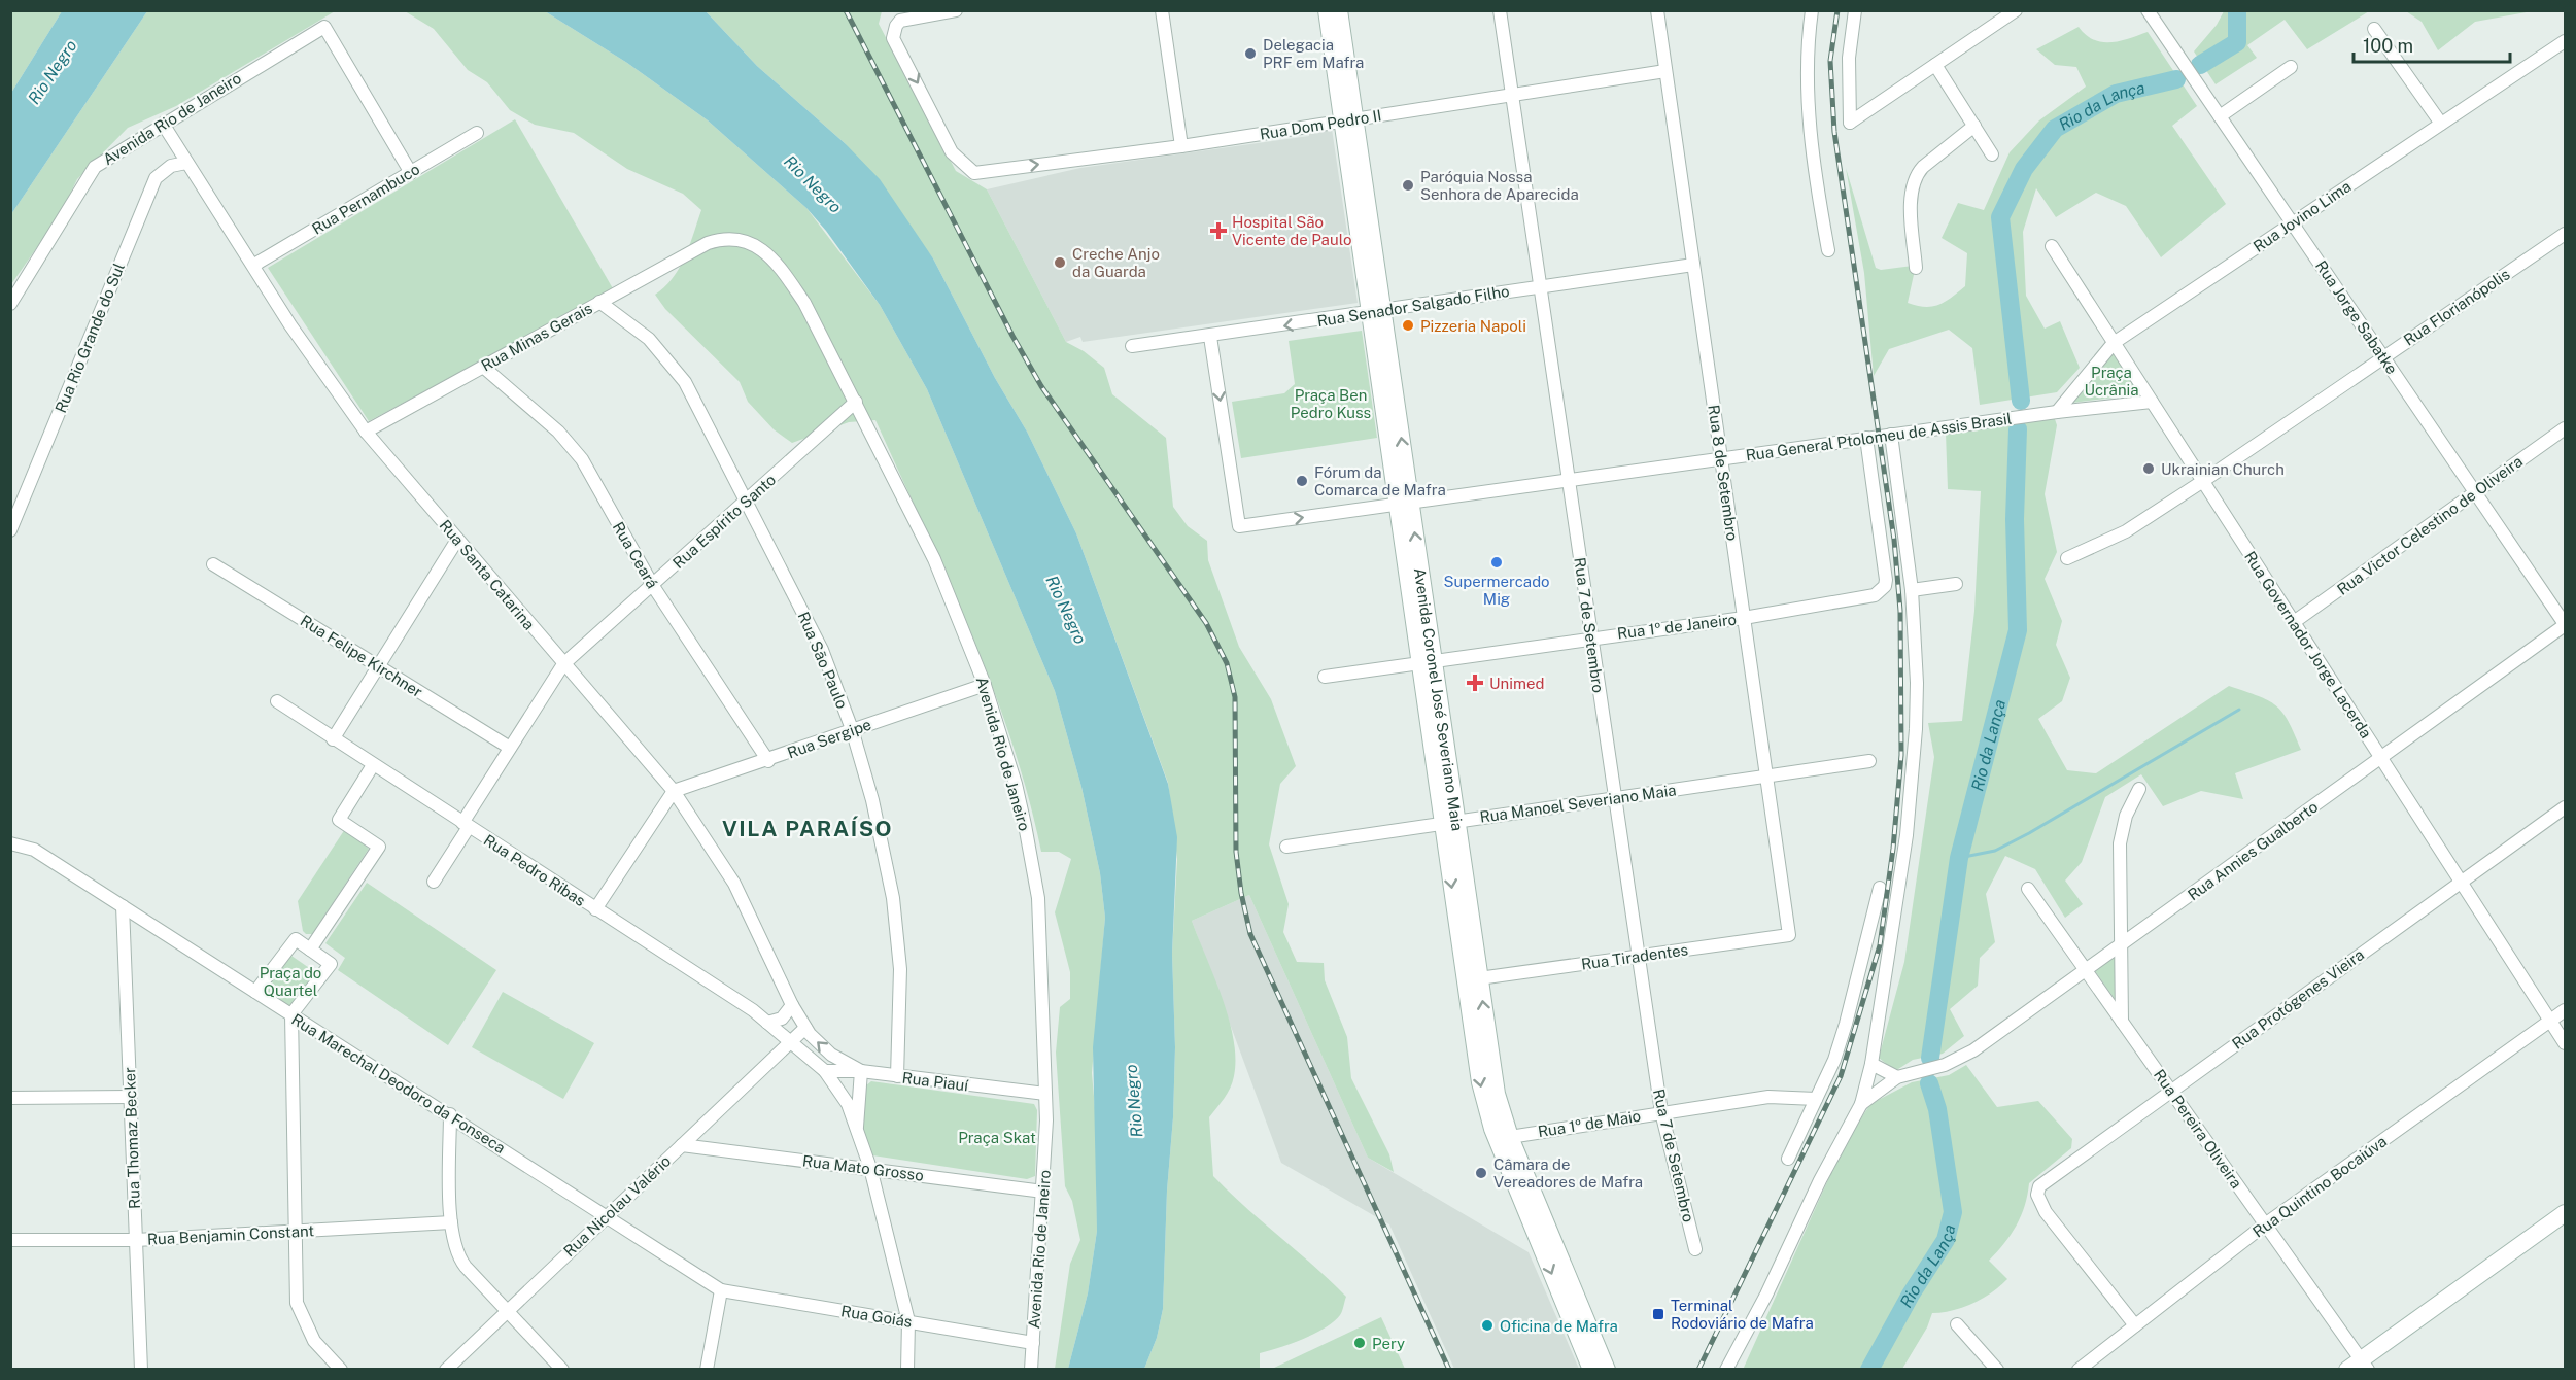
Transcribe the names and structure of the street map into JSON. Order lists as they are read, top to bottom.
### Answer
{
  "streets": {
    "main road": ["Avenida Coronel José Severiano Maia"],
    "street": [
      "Avenida Rio de Janeiro",
      "Rua Dom Pedro II",
      "Rua Pernambuco",
      "Rua Jovino Lima",
      "Rua Senador Salgado Filho",
      "Rua Florianópolis",
      "Rua Jorge Sabatke",
      "Rua Minas Gerais",
      "Rua Rio Grande do Sul",
      "Rua General Ptolomeu de Assis Brasil",
      "Rua 8 de Setembro",
      "Rua Espírito Santo",
      "Rua Victor Celestino de Oliveira",
      "Rua Ceará",
      "Rua Santa Catarina",
      "Rua 7 de Setembro",
      "Rua 1º de Janeiro",
      "Rua Governador Jorge Lacerda",
      "Rua Felipe Kirchner",
      "Rua São Paulo",
      "Rua Sergipe",
      "Rua Manoel Severiano Maia",
      "Rua Annies Gualberto",
      "Rua Pedro Ribas",
      "Rua Tiradentes",
      "Rua Protógenes Vieira",
      "Rua Piauí",
      "Rua Marechal Deodoro da Fonseca",
      "Rua 1º de Maio",
      "Rua Pereira Oliveira",
      "Rua Thomaz Becker",
      "Rua Mato Grosso",
      "Rua Quintino Bocaiúva",
      "Rua Nicolau Valério",
      "Rua Benjamin Constant",
      "Rua Goiás"
    ]
  },
  "crossings": [
    ["Avenida Rio de Janeiro", "Rua Pernambuco"],
    ["Avenida Rio de Janeiro", "Rua Minas Gerais"],
    ["Avenida Rio de Janeiro", "Rua Espírito Santo"],
    ["Avenida Rio de Janeiro", "Rua Santa Catarina"],
    ["Avenida Rio de Janeiro", "Rua Sergipe"],
    ["Avenida Rio de Janeiro", "Rua Piauí"],
    ["Avenida Rio de Janeiro", "Rua Mato Grosso"],
    ["Avenida Rio de Janeiro", "Rua Goiás"],
    ["Rua Dom Pedro II", "Rua 8 de Setembro"],
    ["Rua Dom Pedro II", "Rua 7 de Setembro"],
    ["Rua Dom Pedro II", "Avenida Coronel José Severiano Maia"],
    ["Rua Pernambuco", "Rua Santa Catarina"],
    ["Rua Jovino Lima", "Rua Jorge Sabatke"],
    ["Rua Jovino Lima", "Rua General Ptolomeu de Assis Brasil"],
    ["Rua Jovino Lima", "Rua Governador Jorge Lacerda"],
    ["Rua Senador Salgado Filho", "Rua General Ptolomeu de Assis Brasil"],
    ["Rua Senador Salgado Filho", "Rua 8 de Setembro"],
    ["Rua Senador Salgado Filho", "Rua 7 de Setembro"],
    ["Rua Senador Salgado Filho", "Avenida Coronel José Severiano Maia"],
    ["Rua Florianópolis", "Rua Jorge Sabatke"],
    ["Rua Florianópolis", "Rua Governador Jorge Lacerda"],
    ["Rua Jorge Sabatke", "Rua Victor Celestino de Oliveira"],
    ["Rua Jorge Sabatke", "Rua Annies Gualberto"],
    ["Rua Minas Gerais", "Rua Ceará"],
    ["Rua Minas Gerais", "Rua Santa Catarina"],
    ["Rua Minas Gerais", "Rua São Paulo"],
    ["Rua Rio Grande do Sul", "Rua Santa Catarina"],
    ["Rua General Ptolomeu de Assis Brasil", "Rua 8 de Setembro"],
    ["Rua General Ptolomeu de Assis Brasil", "Rua 7 de Setembro"],
    ["Rua General Ptolomeu de Assis Brasil", "Rua 1º de Janeiro"],
    ["Rua General Ptolomeu de Assis Brasil", "Rua Governador Jorge Lacerda"],
    ["Rua General Ptolomeu de Assis Brasil", "Avenida Coronel José Severiano Maia"],
    ["Rua 8 de Setembro", "Rua 1º de Janeiro"],
    ["Rua 8 de Setembro", "Rua Manoel Severiano Maia"],
    ["Rua 8 de Setembro", "Rua Tiradentes"],
    ["Rua Espírito Santo", "Rua Ceará"],
    ["Rua Espírito Santo", "Rua Santa Catarina"],
    ["Rua Espírito Santo", "Rua Felipe Kirchner"],
    ["Rua Espírito Santo", "Rua São Paulo"],
    ["Rua Espírito Santo", "Rua Pedro Ribas"],
    ["Rua Victor Celestino de Oliveira", "Rua Governador Jorge Lacerda"],
    ["Rua Ceará", "Rua Sergipe"],
    ["Rua Santa Catarina", "Rua Sergipe"],
    ["Rua Santa Catarina", "Rua Piauí"],
    ["Rua 7 de Setembro", "Rua 1º de Janeiro"],
    ["Rua 7 de Setembro", "Rua Manoel Severiano Maia"],
    ["Rua 7 de Setembro", "Rua Tiradentes"],
    ["Rua 7 de Setembro", "Rua 1º de Maio"],
    ["Rua 1º de Janeiro", "Avenida Coronel José Severiano Maia"],
    ["Rua Governador Jorge Lacerda", "Rua Annies Gualberto"],
    ["Rua Governador Jorge Lacerda", "Rua Protógenes Vieira"],
    ["Rua Governador Jorge Lacerda", "Rua Quintino Bocaiúva"],
    ["Rua São Paulo", "Rua Sergipe"],
    ["Rua São Paulo", "Rua Piauí"],
    ["Avenida Coronel José Severiano Maia", "Rua Manoel Severiano Maia"],
    ["Avenida Coronel José Severiano Maia", "Rua Tiradentes"],
    ["Avenida Coronel José Severiano Maia", "Rua 1º de Maio"],
    ["Rua Annies Gualberto", "Rua Pereira Oliveira"],
    ["Rua Pedro Ribas", "Rua Nicolau Valério"],
    ["Rua Protógenes Vieira", "Rua Pereira Oliveira"],
    ["Rua Protógenes Vieira", "Rua Quintino Bocaiúva"],
    ["Rua Marechal Deodoro da Fonseca", "Rua Thomaz Becker"],
    ["Rua Marechal Deodoro da Fonseca", "Rua Nicolau Valério"],
    ["Rua Marechal Deodoro da Fonseca", "Rua Goiás"],
    ["Rua Pereira Oliveira", "Rua Quintino Bocaiúva"],
    ["Rua Thomaz Becker", "Rua Benjamin Constant"],
    ["Rua Mato Grosso", "Rua Nicolau Valério"]
  ],
  "districts": ["VILA PARAÍSO"],
  "water": ["Rio Negro", "Rio da Lança"],
  "parks": [
    "Praça Ucrânia",
    "Praça Ben Pedro Kuss",
    "Praça do Quartel",
    "Praça Skat"
  ],
  "places": {
    "other": [
      "Delegacia PRF em Mafra",
      "Paróquia Nossa Senhora de Aparecida",
      "Creche Anjo da Guarda",
      "Pizzeria Napoli",
      "Ukrainian Church",
      "Fórum da Comarca de Mafra",
      "Supermercado Mig",
      "Câmara de Vereadores de Mafra",
      "Oficina de Mafra",
      "Pery"
    ],
    "health": ["Hospital São Vicente de Paulo", "Unimed"],
    "transit": ["Terminal Rodoviário de Mafra"]
  },
  "scale_bar": "100 m"
}
